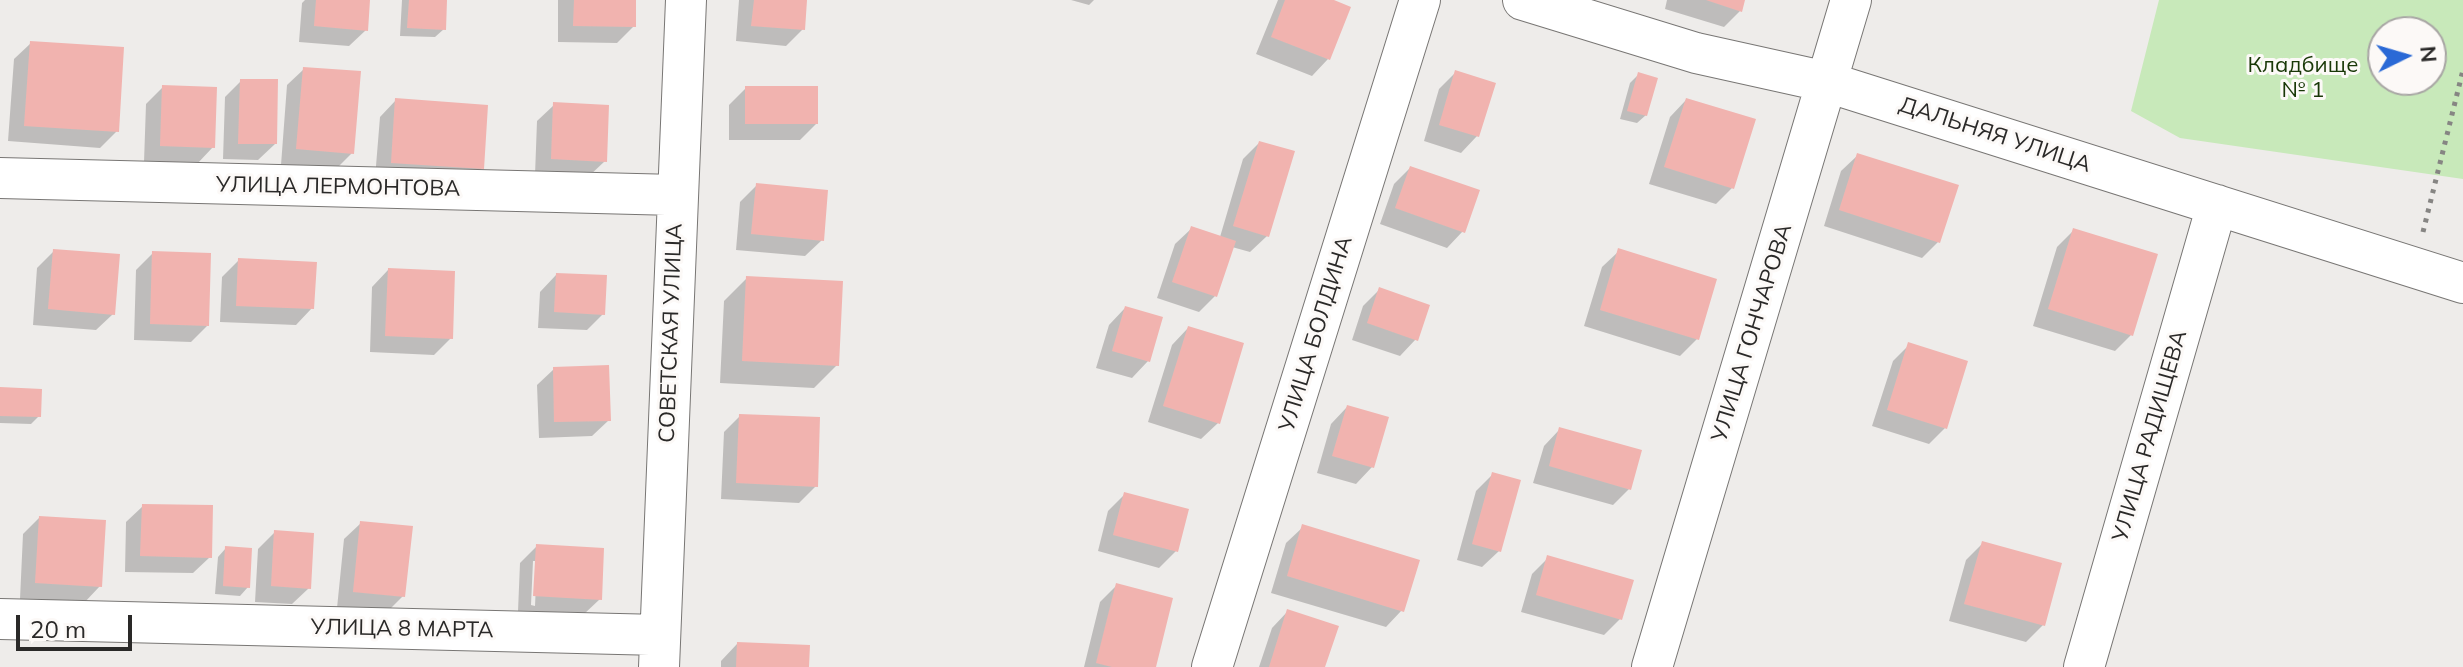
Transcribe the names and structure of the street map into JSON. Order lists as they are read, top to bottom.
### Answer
{
  "streets": {
    "street": [
      "ДАЛЬНЯЯ УЛИЦА",
      "УЛИЦА ЛЕРМОНТОВА",
      "СОВЕТСКАЯ УЛИЦА",
      "УЛИЦА ГОНЧАРОВА",
      "УЛИЦА БОЛДИНА",
      "УЛИЦА РАДИЩЕВА",
      "УЛИЦА 8 МАРТА"
    ]
  },
  "crossings": [
    ["ДАЛЬНЯЯ УЛИЦА", "УЛИЦА ГОНЧАРОВА"],
    ["ДАЛЬНЯЯ УЛИЦА", "УЛИЦА РАДИЩЕВА"],
    ["УЛИЦА ЛЕРМОНТОВА", "СОВЕТСКАЯ УЛИЦА"],
    ["СОВЕТСКАЯ УЛИЦА", "УЛИЦА 8 МАРТА"]
  ],
  "parks": ["Кладбище № 1"],
  "scale_bar": "20 m",
  "north": "right"
}
